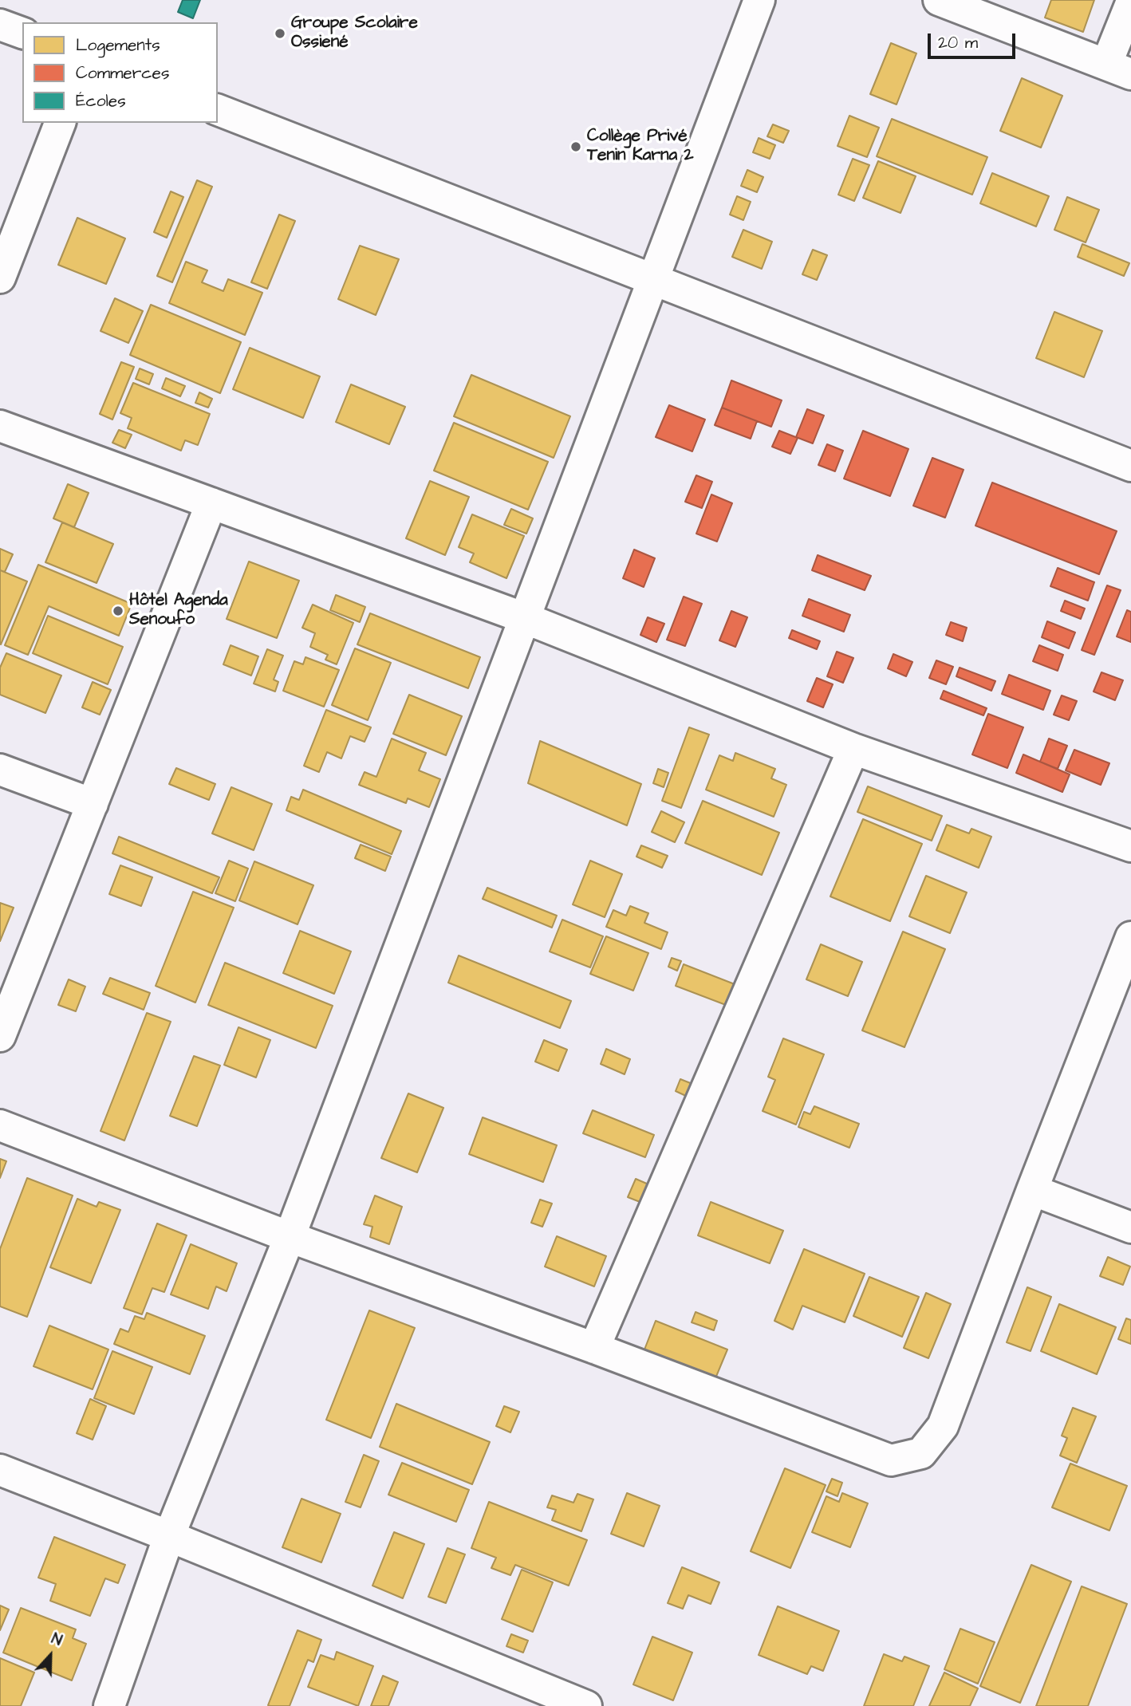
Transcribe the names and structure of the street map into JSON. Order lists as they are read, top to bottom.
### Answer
{
  "places": ["Groupe Scolaire Ossiené", "Collège Privé Tenin Karna 2", "Hôtel Agenda Senoufo"],
  "legend": ["Logements", "Commerces", "Écoles"],
  "scale_bar": "20 m",
  "north": "top"
}
